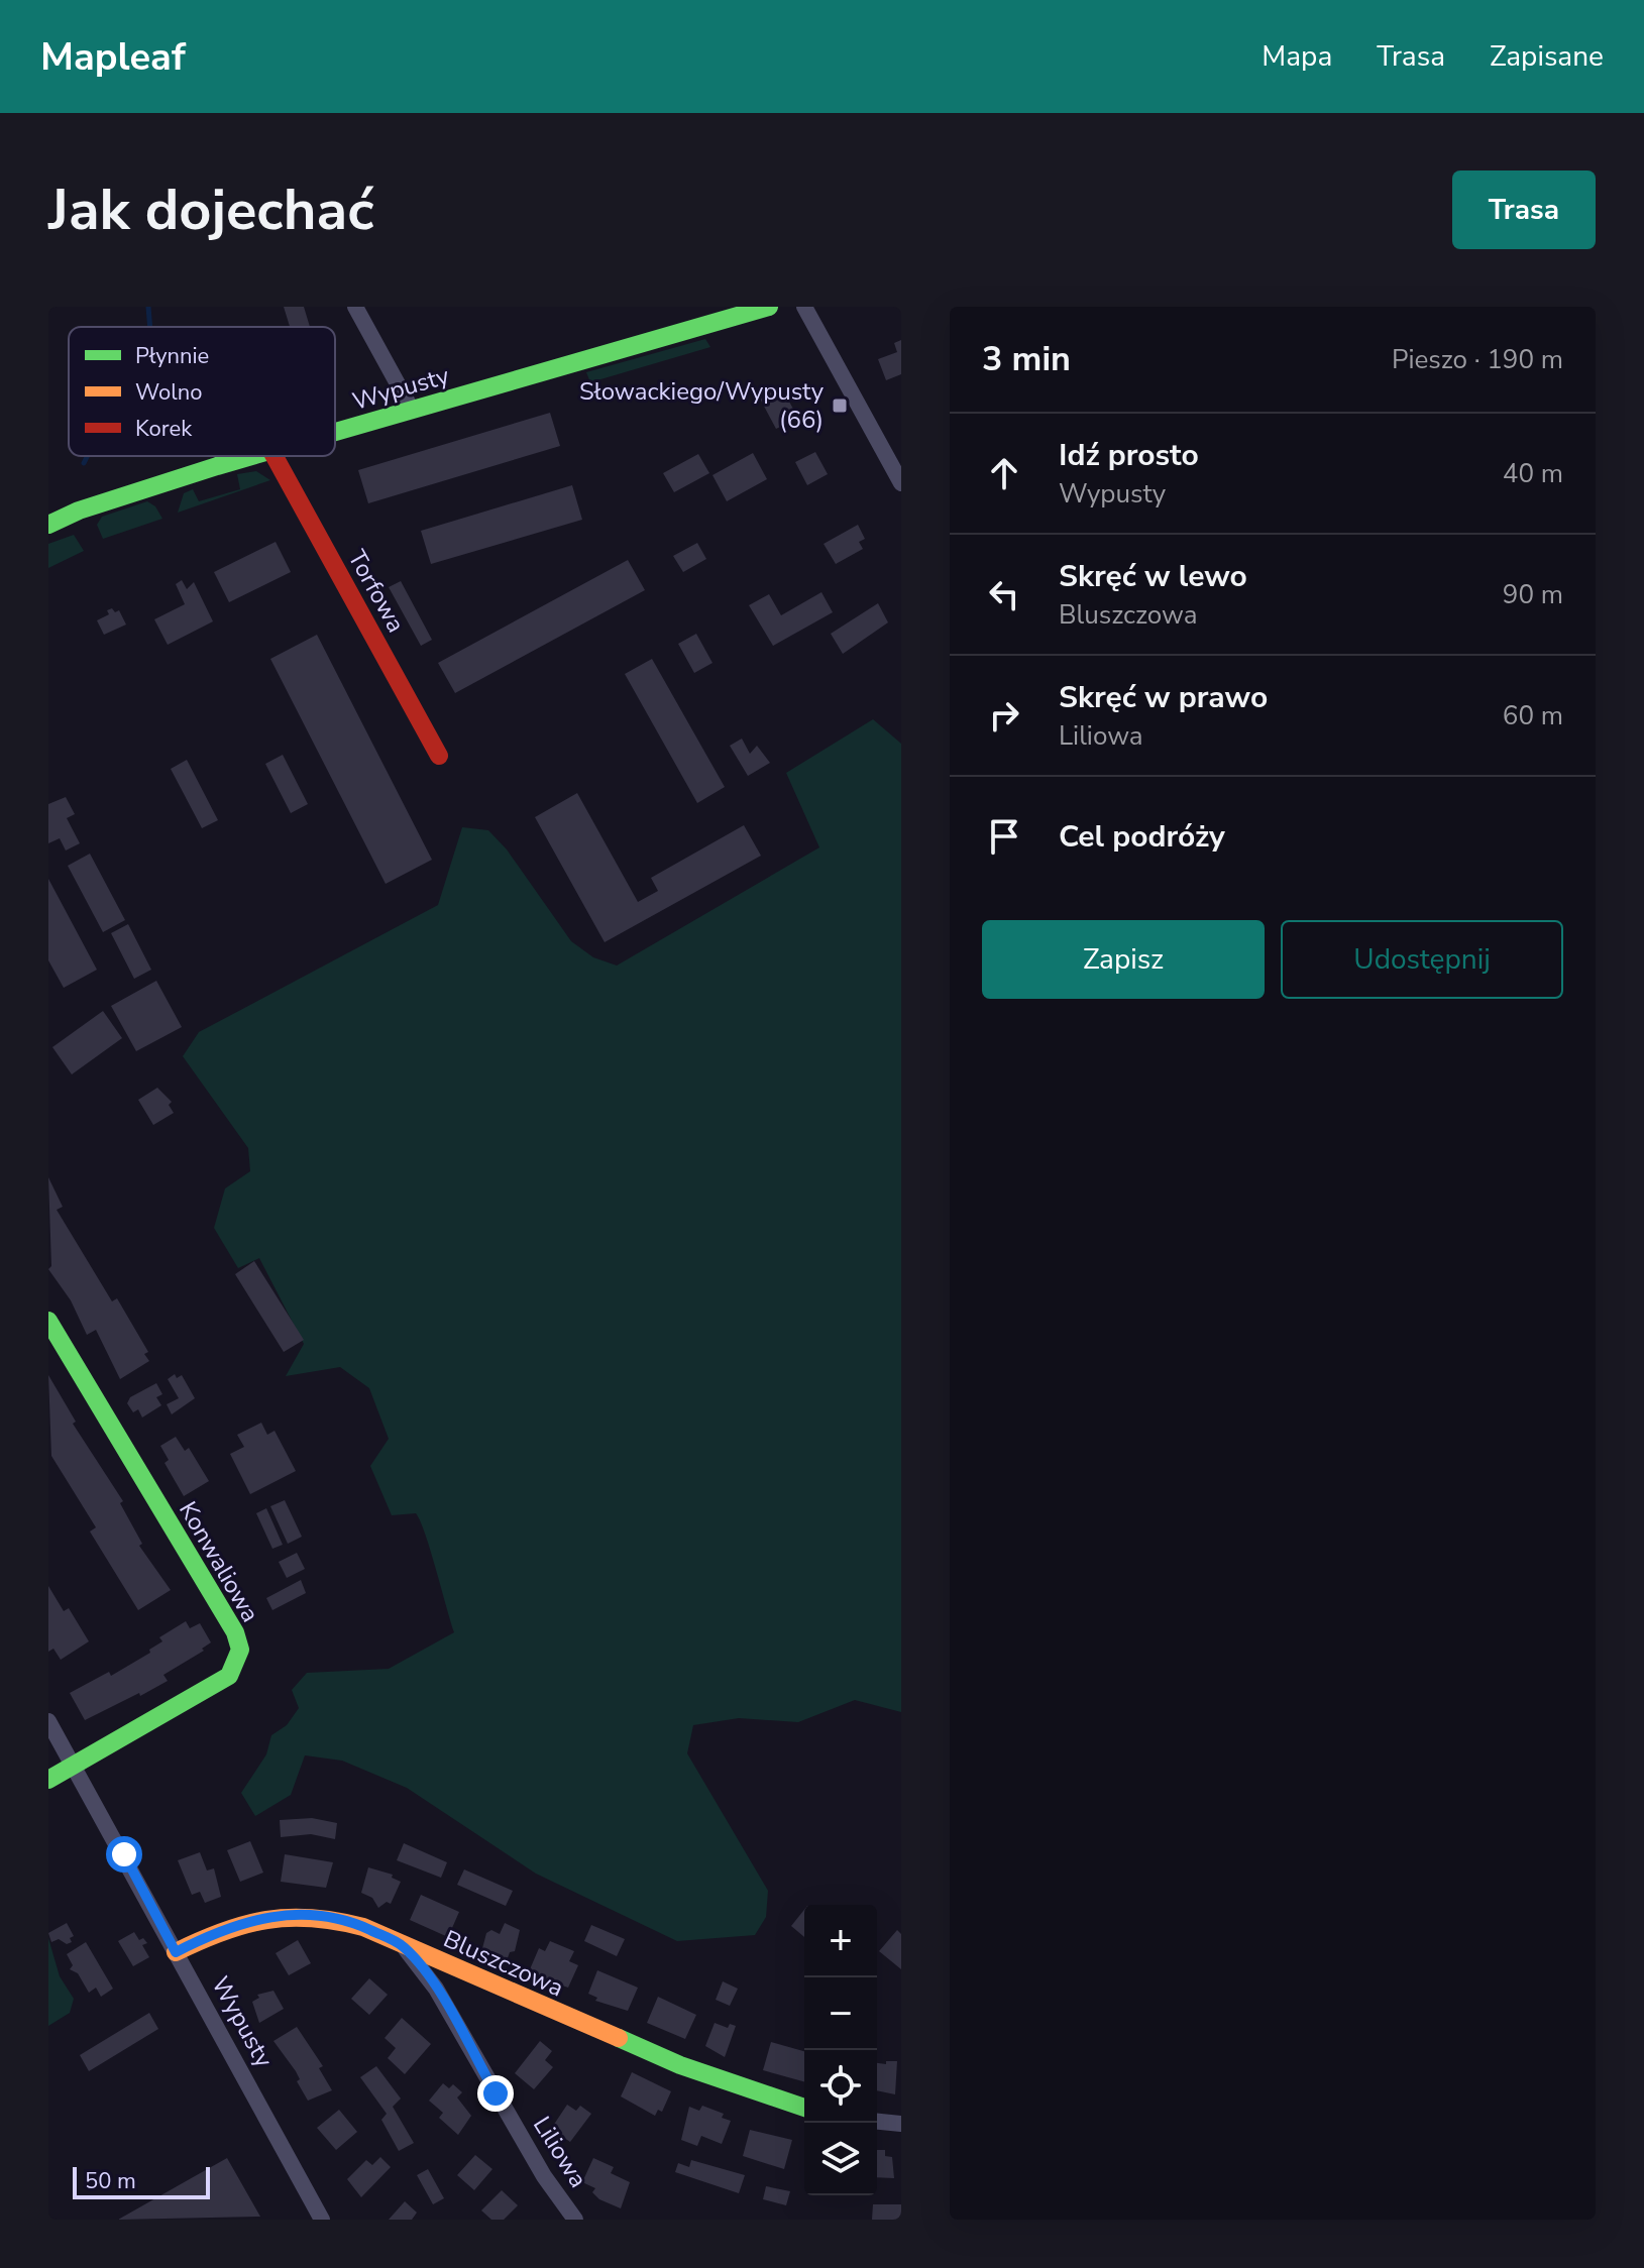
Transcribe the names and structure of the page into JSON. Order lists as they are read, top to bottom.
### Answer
{
  "streets": {
    "street": [
      "Wypusty",
      "Torfowa",
      "Konwaliowa",
      "Bluszczowa",
      "Liliowa"
    ]
  },
  "crossings": [
    ["Wypusty", "Konwaliowa"],
    ["Wypusty", "Bluszczowa"],
    ["Bluszczowa", "Liliowa"]
  ],
  "places": {
    "transit": ["Słowackiego/Wypusty (66)"]
  },
  "legend": ["Płynnie", "Wolno", "Korek"],
  "scale_bar": "50 m",
  "page": {
    "header": "Mapleaf",
    "nav": ["Mapa", "Trasa", "Zapisane"],
    "buttons": [
      "Trasa",
      ["Zapisz", "Udostępnij"]
    ],
    "title": "Jak dojechać",
    "heading": ["3 min", "Pieszo · 190 m"],
    "list": [
      ["Idź prosto", "Wypusty", "40 m"],
      ["Skręć w lewo", "Bluszczowa", "90 m"],
      ["Skręć w prawo", "Liliowa", "60 m"],
      "Cel podróży"
    ],
    "map_buttons": ["+", "−"],
    "scale": "50 m"
  }
}
